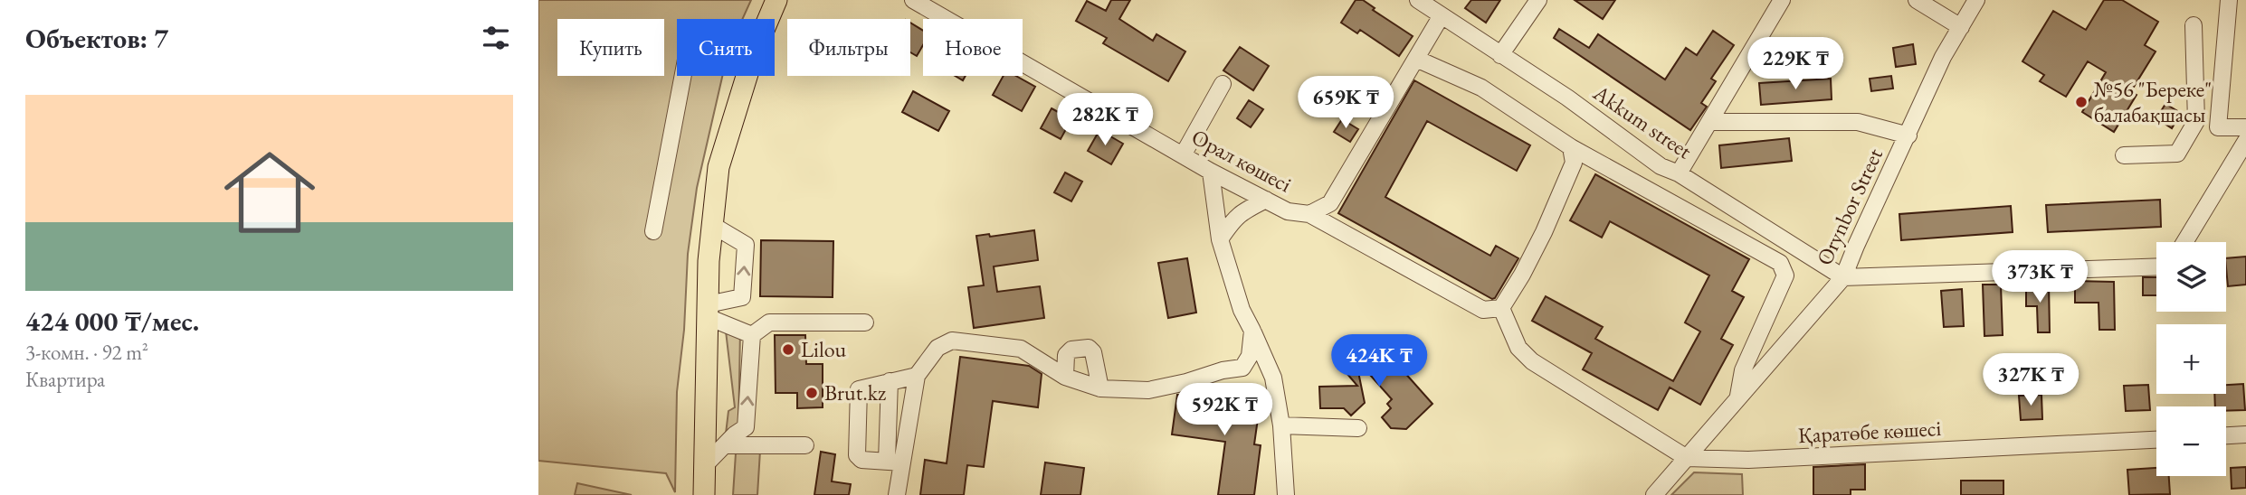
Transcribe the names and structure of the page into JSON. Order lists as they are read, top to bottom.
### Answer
{
  "streets": {
    "street": [
      "Akkum street",
      "Орал көшесі",
      "Orynbor Street",
      "Қаратөбе көшесі"
    ]
  },
  "crossings": [
    ["Akkum street", "Орал көшесі"],
    ["Akkum street", "Orynbor Street"],
    ["Orynbor Street", "Қаратөбе көшесі"]
  ],
  "places": ["№56 \"Береке\" балабақшасы", "Lilou", "Brut.kz"],
  "page": {
    "heading": "Объектов: 7",
    "chip": [
      "Купить",
      "Снять",
      "Фильтры",
      "Новое"
    ],
    "price": [
      "229K ₸",
      "659K ₸",
      "282K ₸",
      "373K ₸",
      "424K ₸",
      "327K ₸",
      "592K ₸"
    ],
    "list": [
      {
        "name": "424 000 ₸/мес.",
        "note": "3-комн. · 92 m² · Квартира"
      }
    ],
    "map_buttons": ["+", "−"]
  }
}
